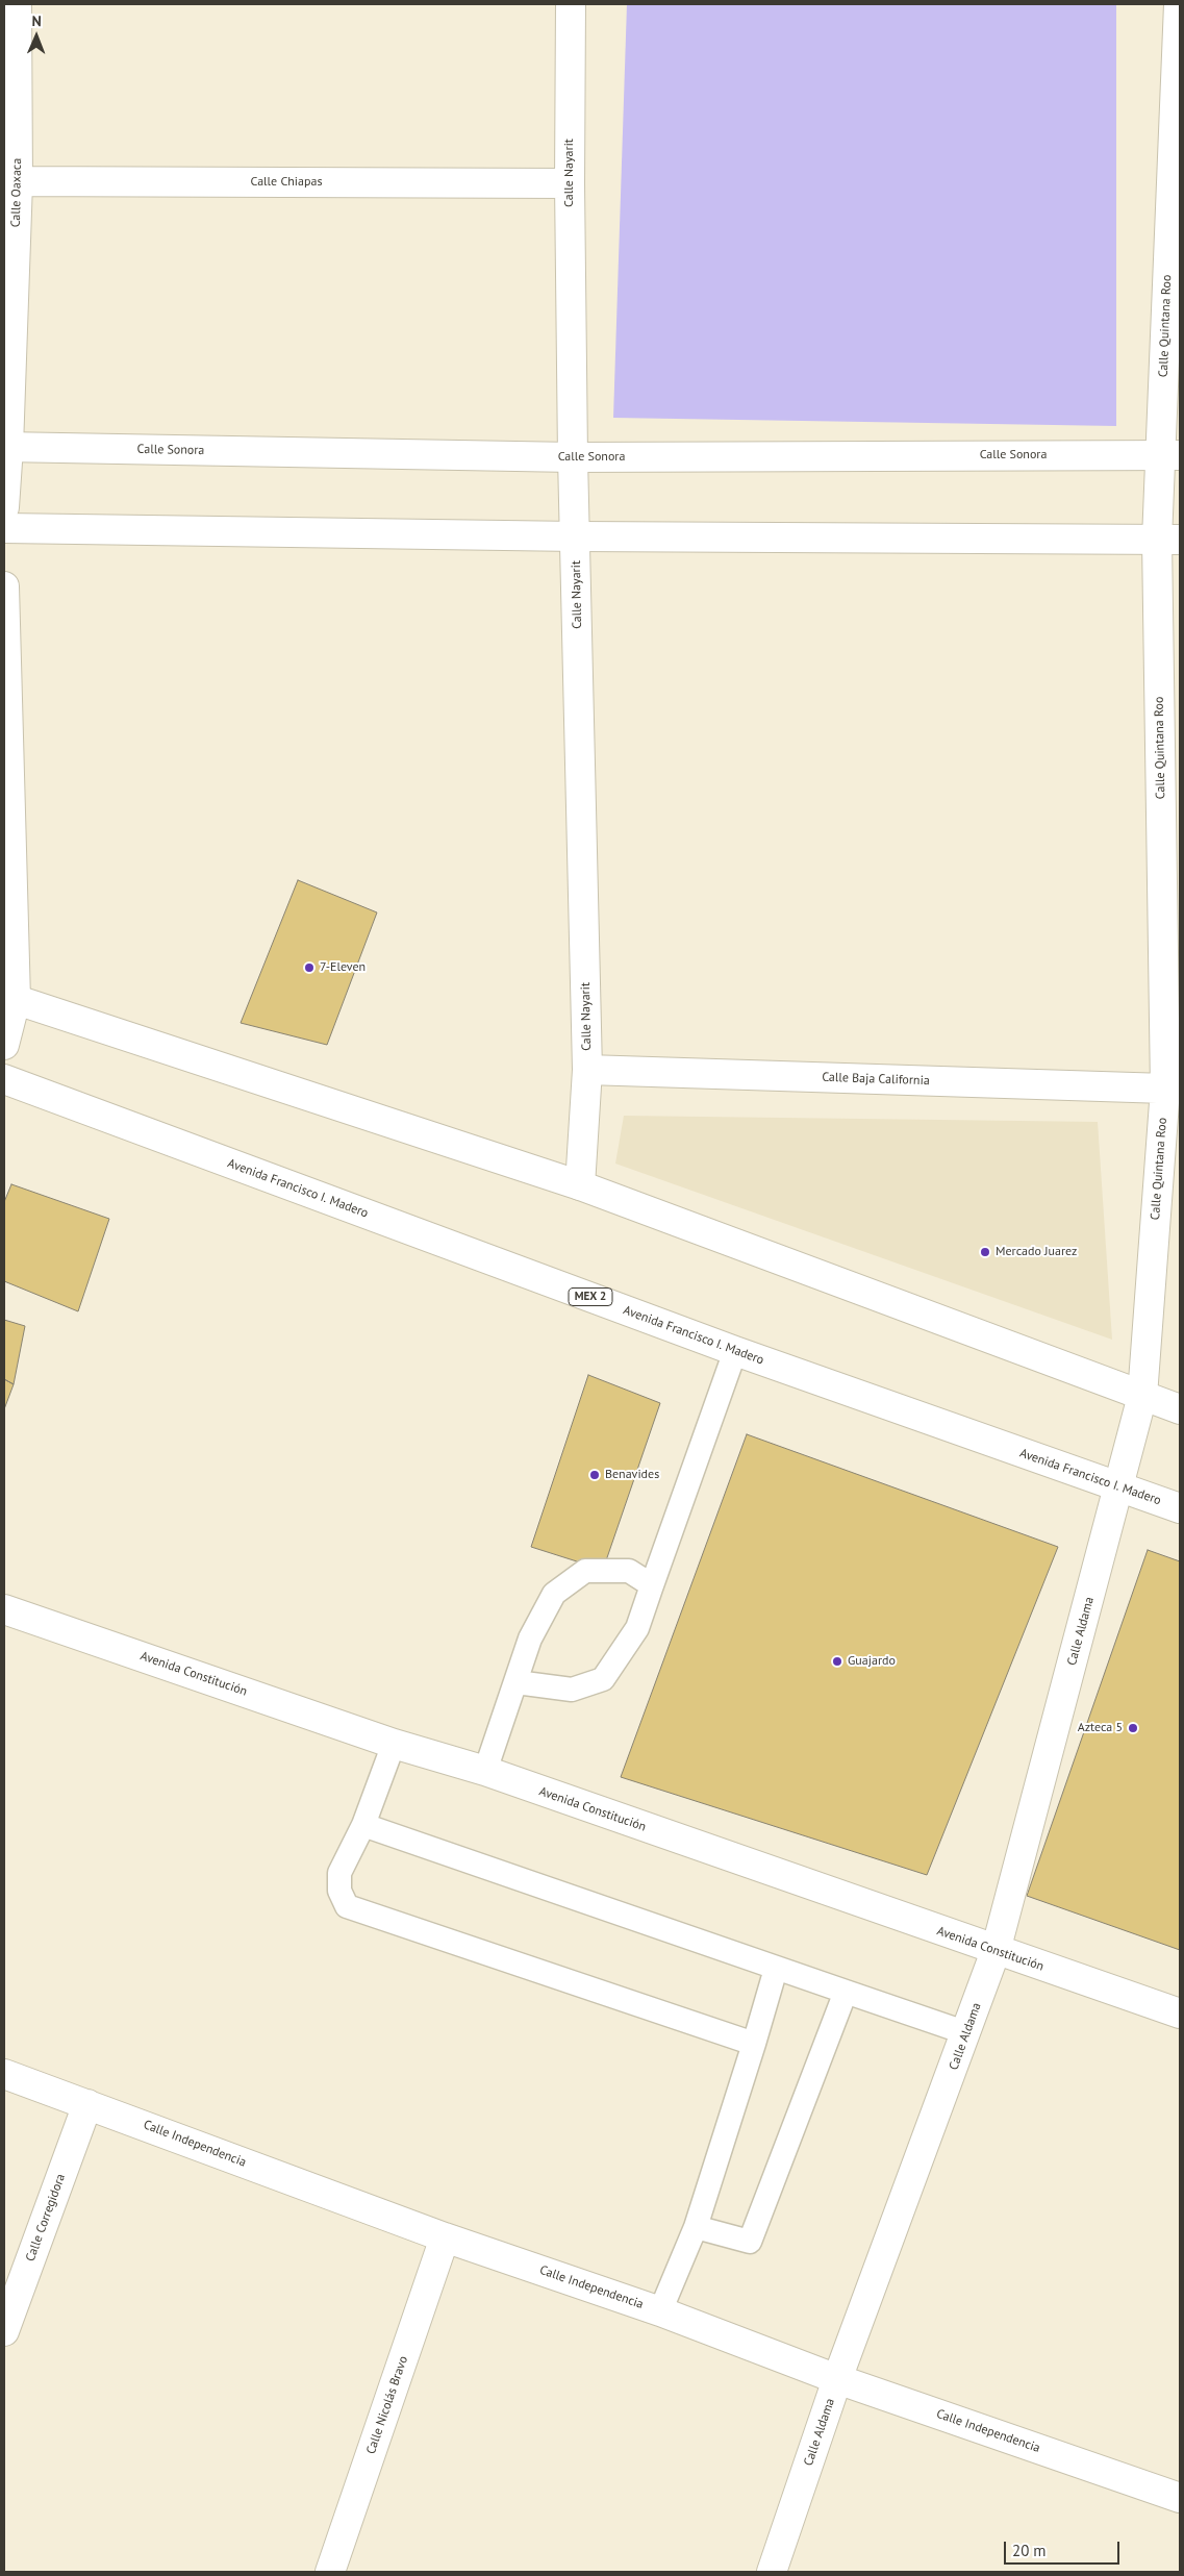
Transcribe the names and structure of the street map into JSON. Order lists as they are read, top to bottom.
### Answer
{
  "streets": {
    "street": [
      "Calle Nayarit",
      "Calle Chiapas",
      "Calle Oaxaca",
      "Calle Quintana Roo",
      "Calle Sonora",
      "Calle Baja California",
      "Avenida Francisco I. Madero",
      "MEX 2",
      "Calle Aldama",
      "Avenida Constitución",
      "Calle Independencia",
      "Calle Corregidora",
      "Calle Nicolás Bravo"
    ]
  },
  "crossings": [
    ["Calle Nayarit", "Calle Chiapas"],
    ["Calle Nayarit", "Calle Sonora"],
    ["Calle Nayarit", "Calle Baja California"],
    ["Calle Chiapas", "Calle Oaxaca"],
    ["Calle Oaxaca", "Calle Sonora"],
    ["Calle Quintana Roo", "Calle Sonora"],
    ["Calle Quintana Roo", "Calle Baja California"],
    ["Calle Quintana Roo", "Avenida Francisco I. Madero"],
    ["Calle Quintana Roo", "Calle Aldama"],
    ["Avenida Francisco I. Madero", "Calle Aldama"],
    ["Calle Aldama", "Avenida Constitución"],
    ["Calle Aldama", "Calle Independencia"],
    ["Calle Independencia", "Calle Corregidora"],
    ["Calle Independencia", "Calle Nicolás Bravo"]
  ],
  "places": [
    "7-Eleven",
    "Mercado Juarez",
    "Benavides",
    "Guajardo",
    "Azteca 5"
  ],
  "scale_bar": "20 m",
  "north": "top"
}
